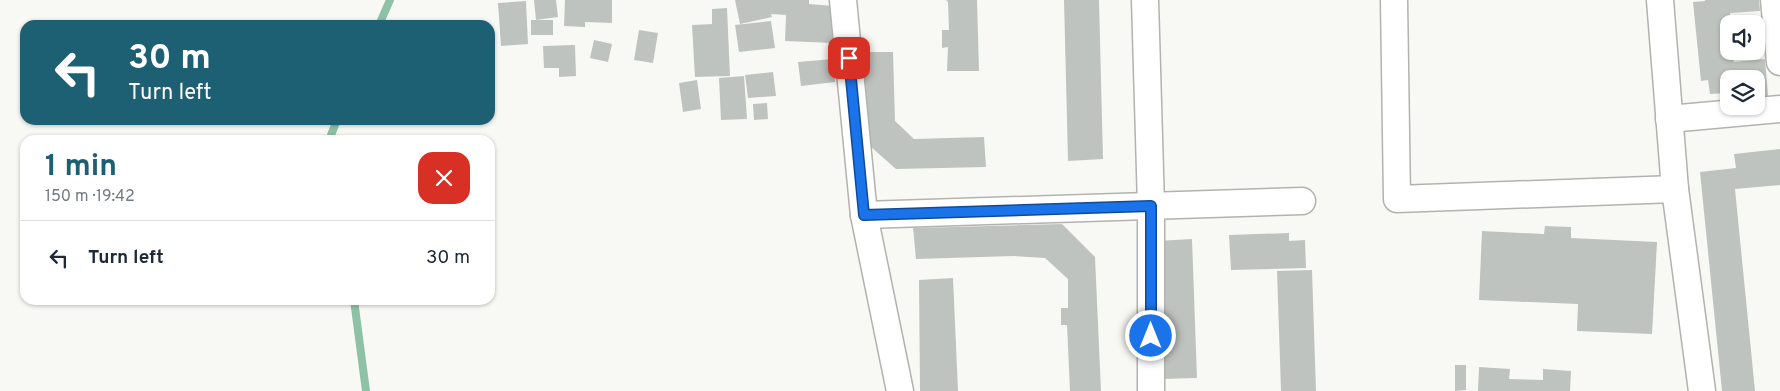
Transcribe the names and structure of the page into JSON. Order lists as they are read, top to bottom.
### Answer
{
  "page": {
    "turn": ["30 m", "Turn left"],
    "heading": ["1 min", "150 m · 19:42"],
    "list": [
      {
        "name": "Turn left",
        "value": "30 m"
      }
    ]
  }
}
